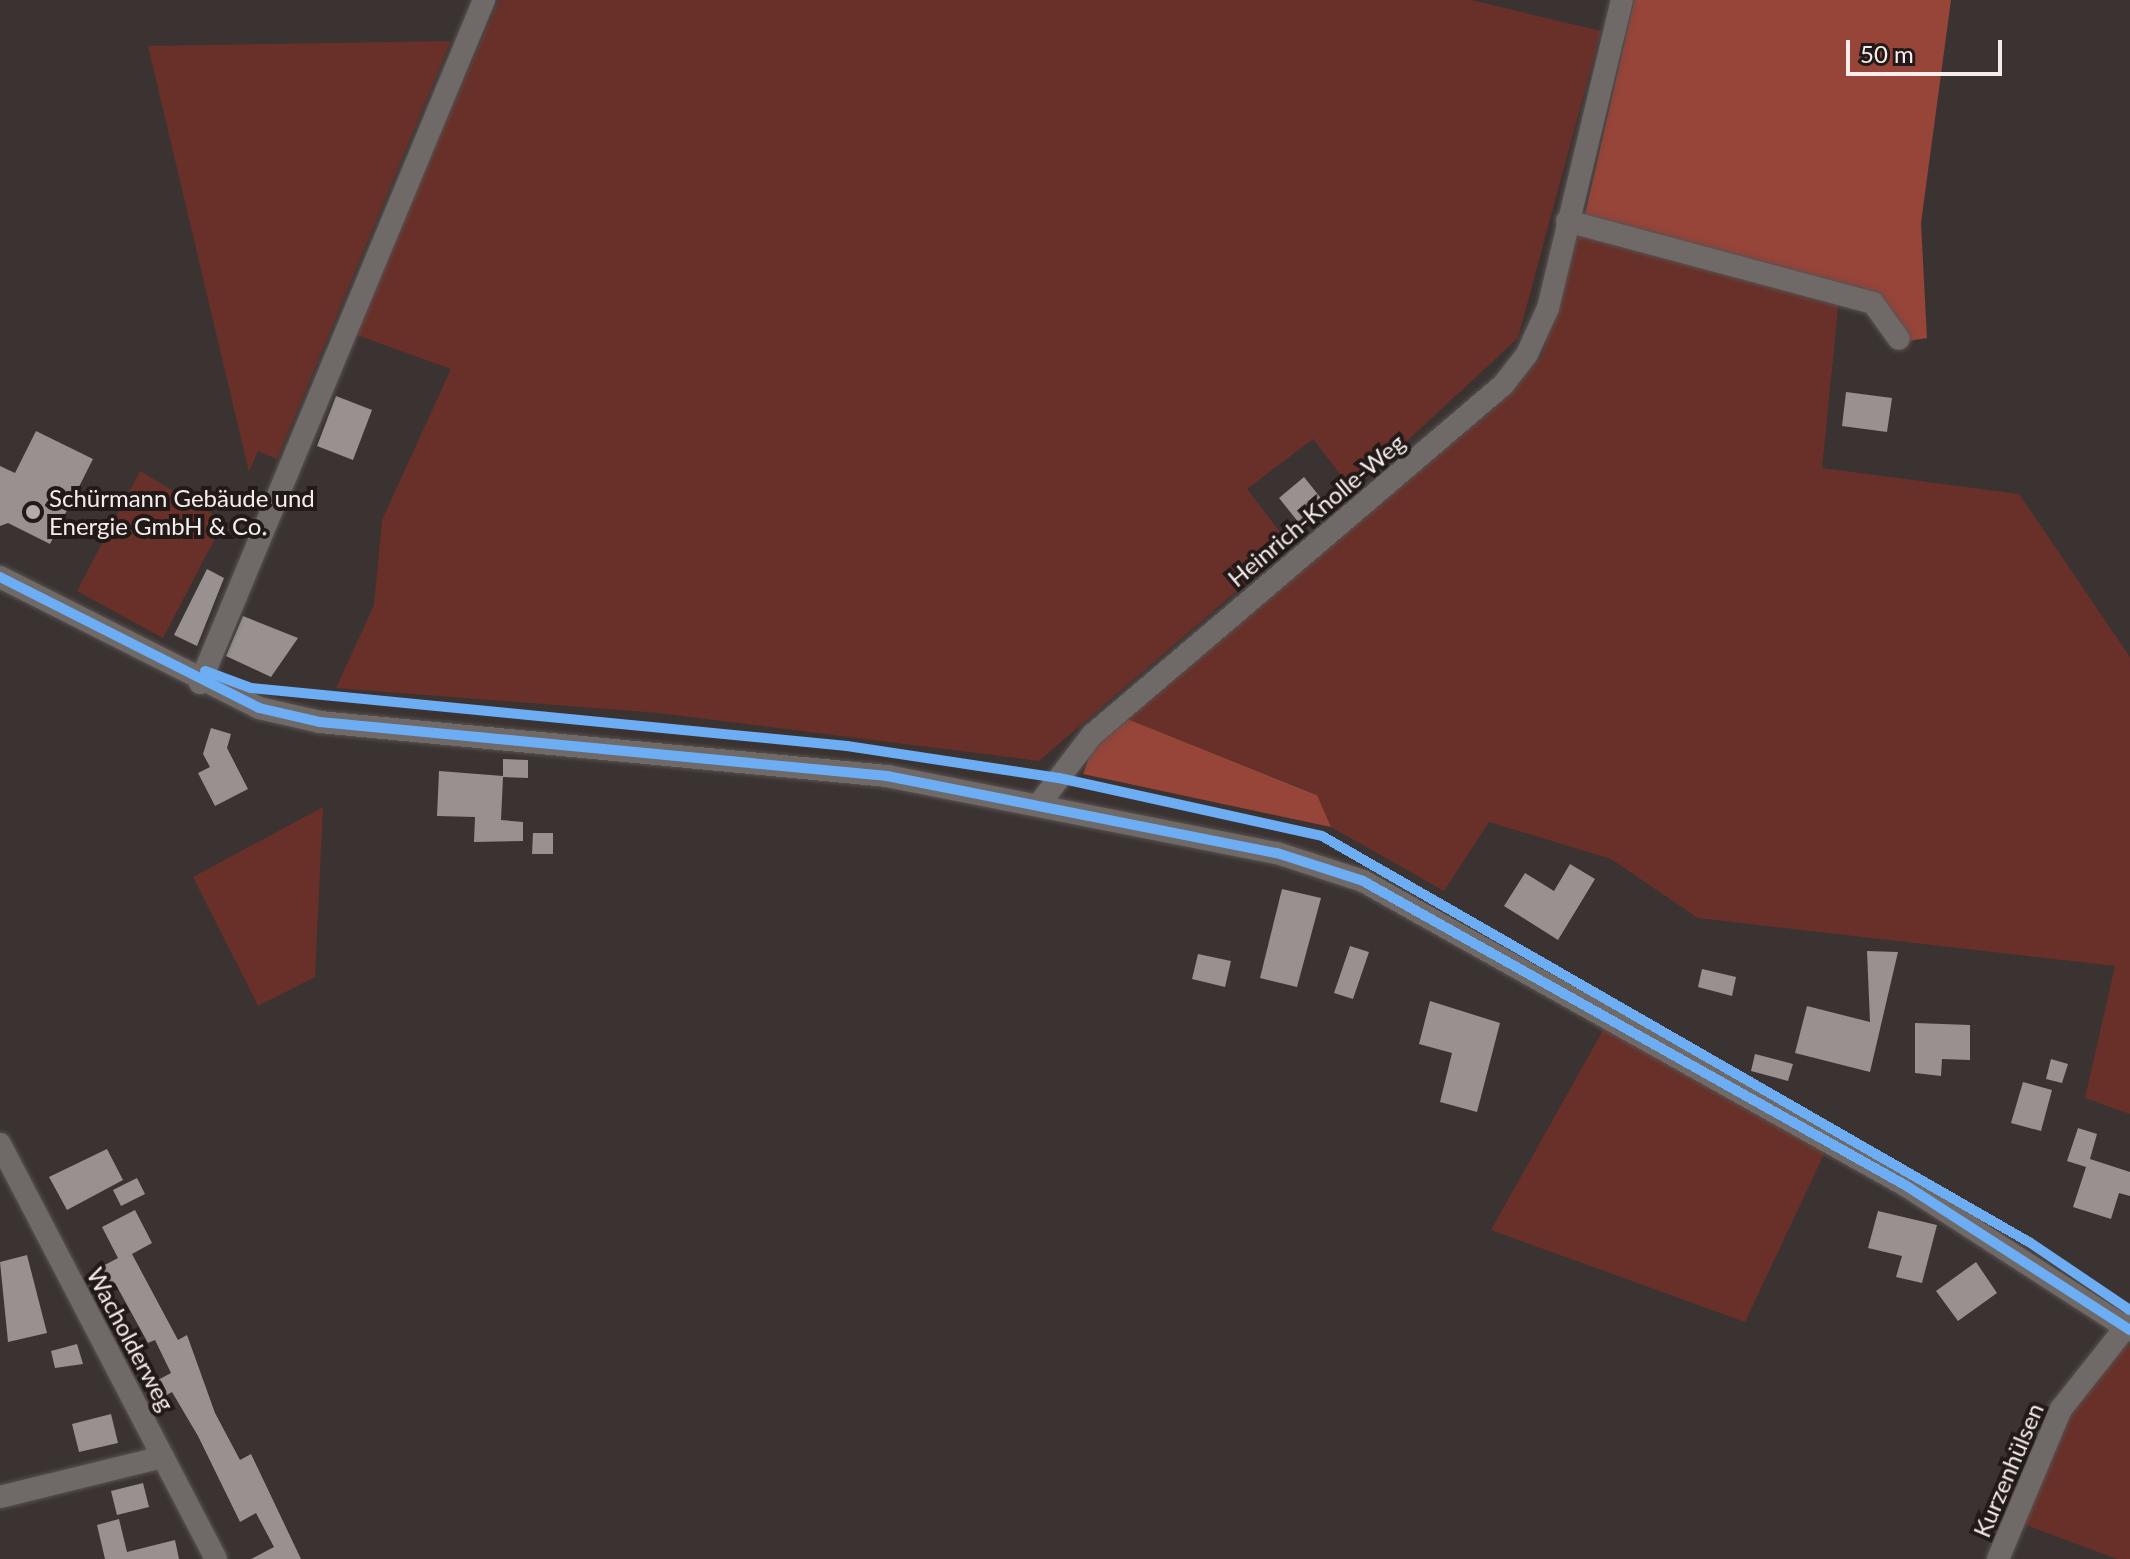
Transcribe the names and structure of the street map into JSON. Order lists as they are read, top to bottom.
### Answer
{
  "streets": {
    "street": ["Heinrich-Knolle-Weg", "Wacholderweg", "Kurzenhülsen"]
  },
  "places": ["Schürmann Gebäude und Energie GmbH & Co."],
  "scale_bar": "50 m"
}
